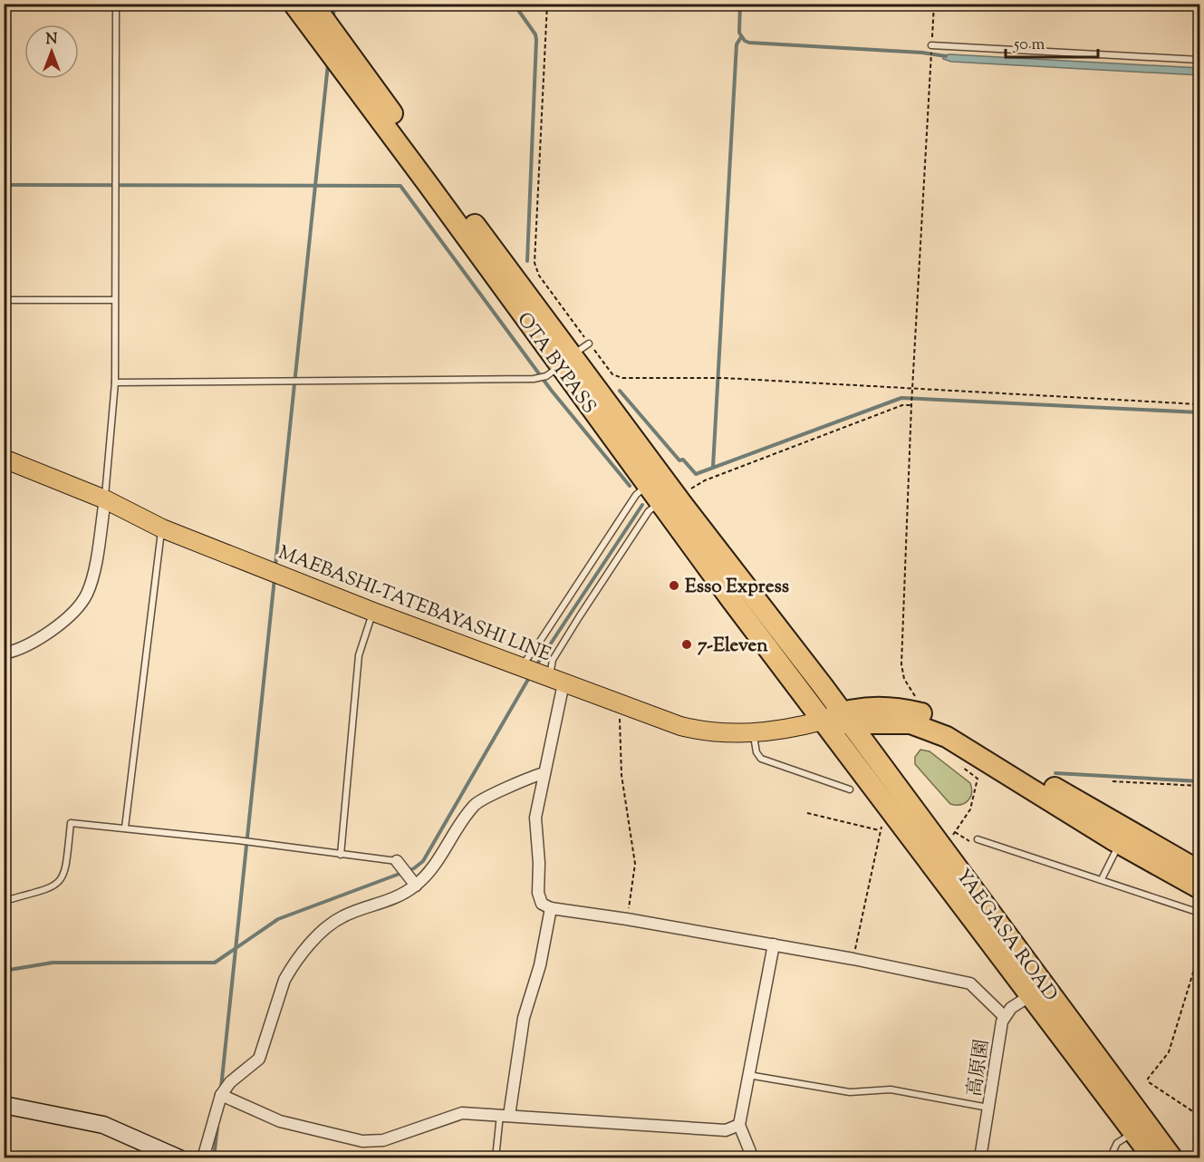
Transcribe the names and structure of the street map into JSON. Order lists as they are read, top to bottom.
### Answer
{
  "streets": {
    "highway": ["OTA BYPASS", "YAEGASA ROAD"],
    "main road": ["MAEBASHI-TATEBAYASHI LINE"],
    "street": ["高原園"]
  },
  "crossings": [
    ["OTA BYPASS", "MAEBASHI-TATEBAYASHI LINE"],
    ["OTA BYPASS", "YAEGASA ROAD"],
    ["MAEBASHI-TATEBAYASHI LINE", "YAEGASA ROAD"],
    ["YAEGASA ROAD", "高原園"]
  ],
  "places": ["Esso Express", "7-Eleven"],
  "scale_bar": "50 m",
  "north": "top"
}
